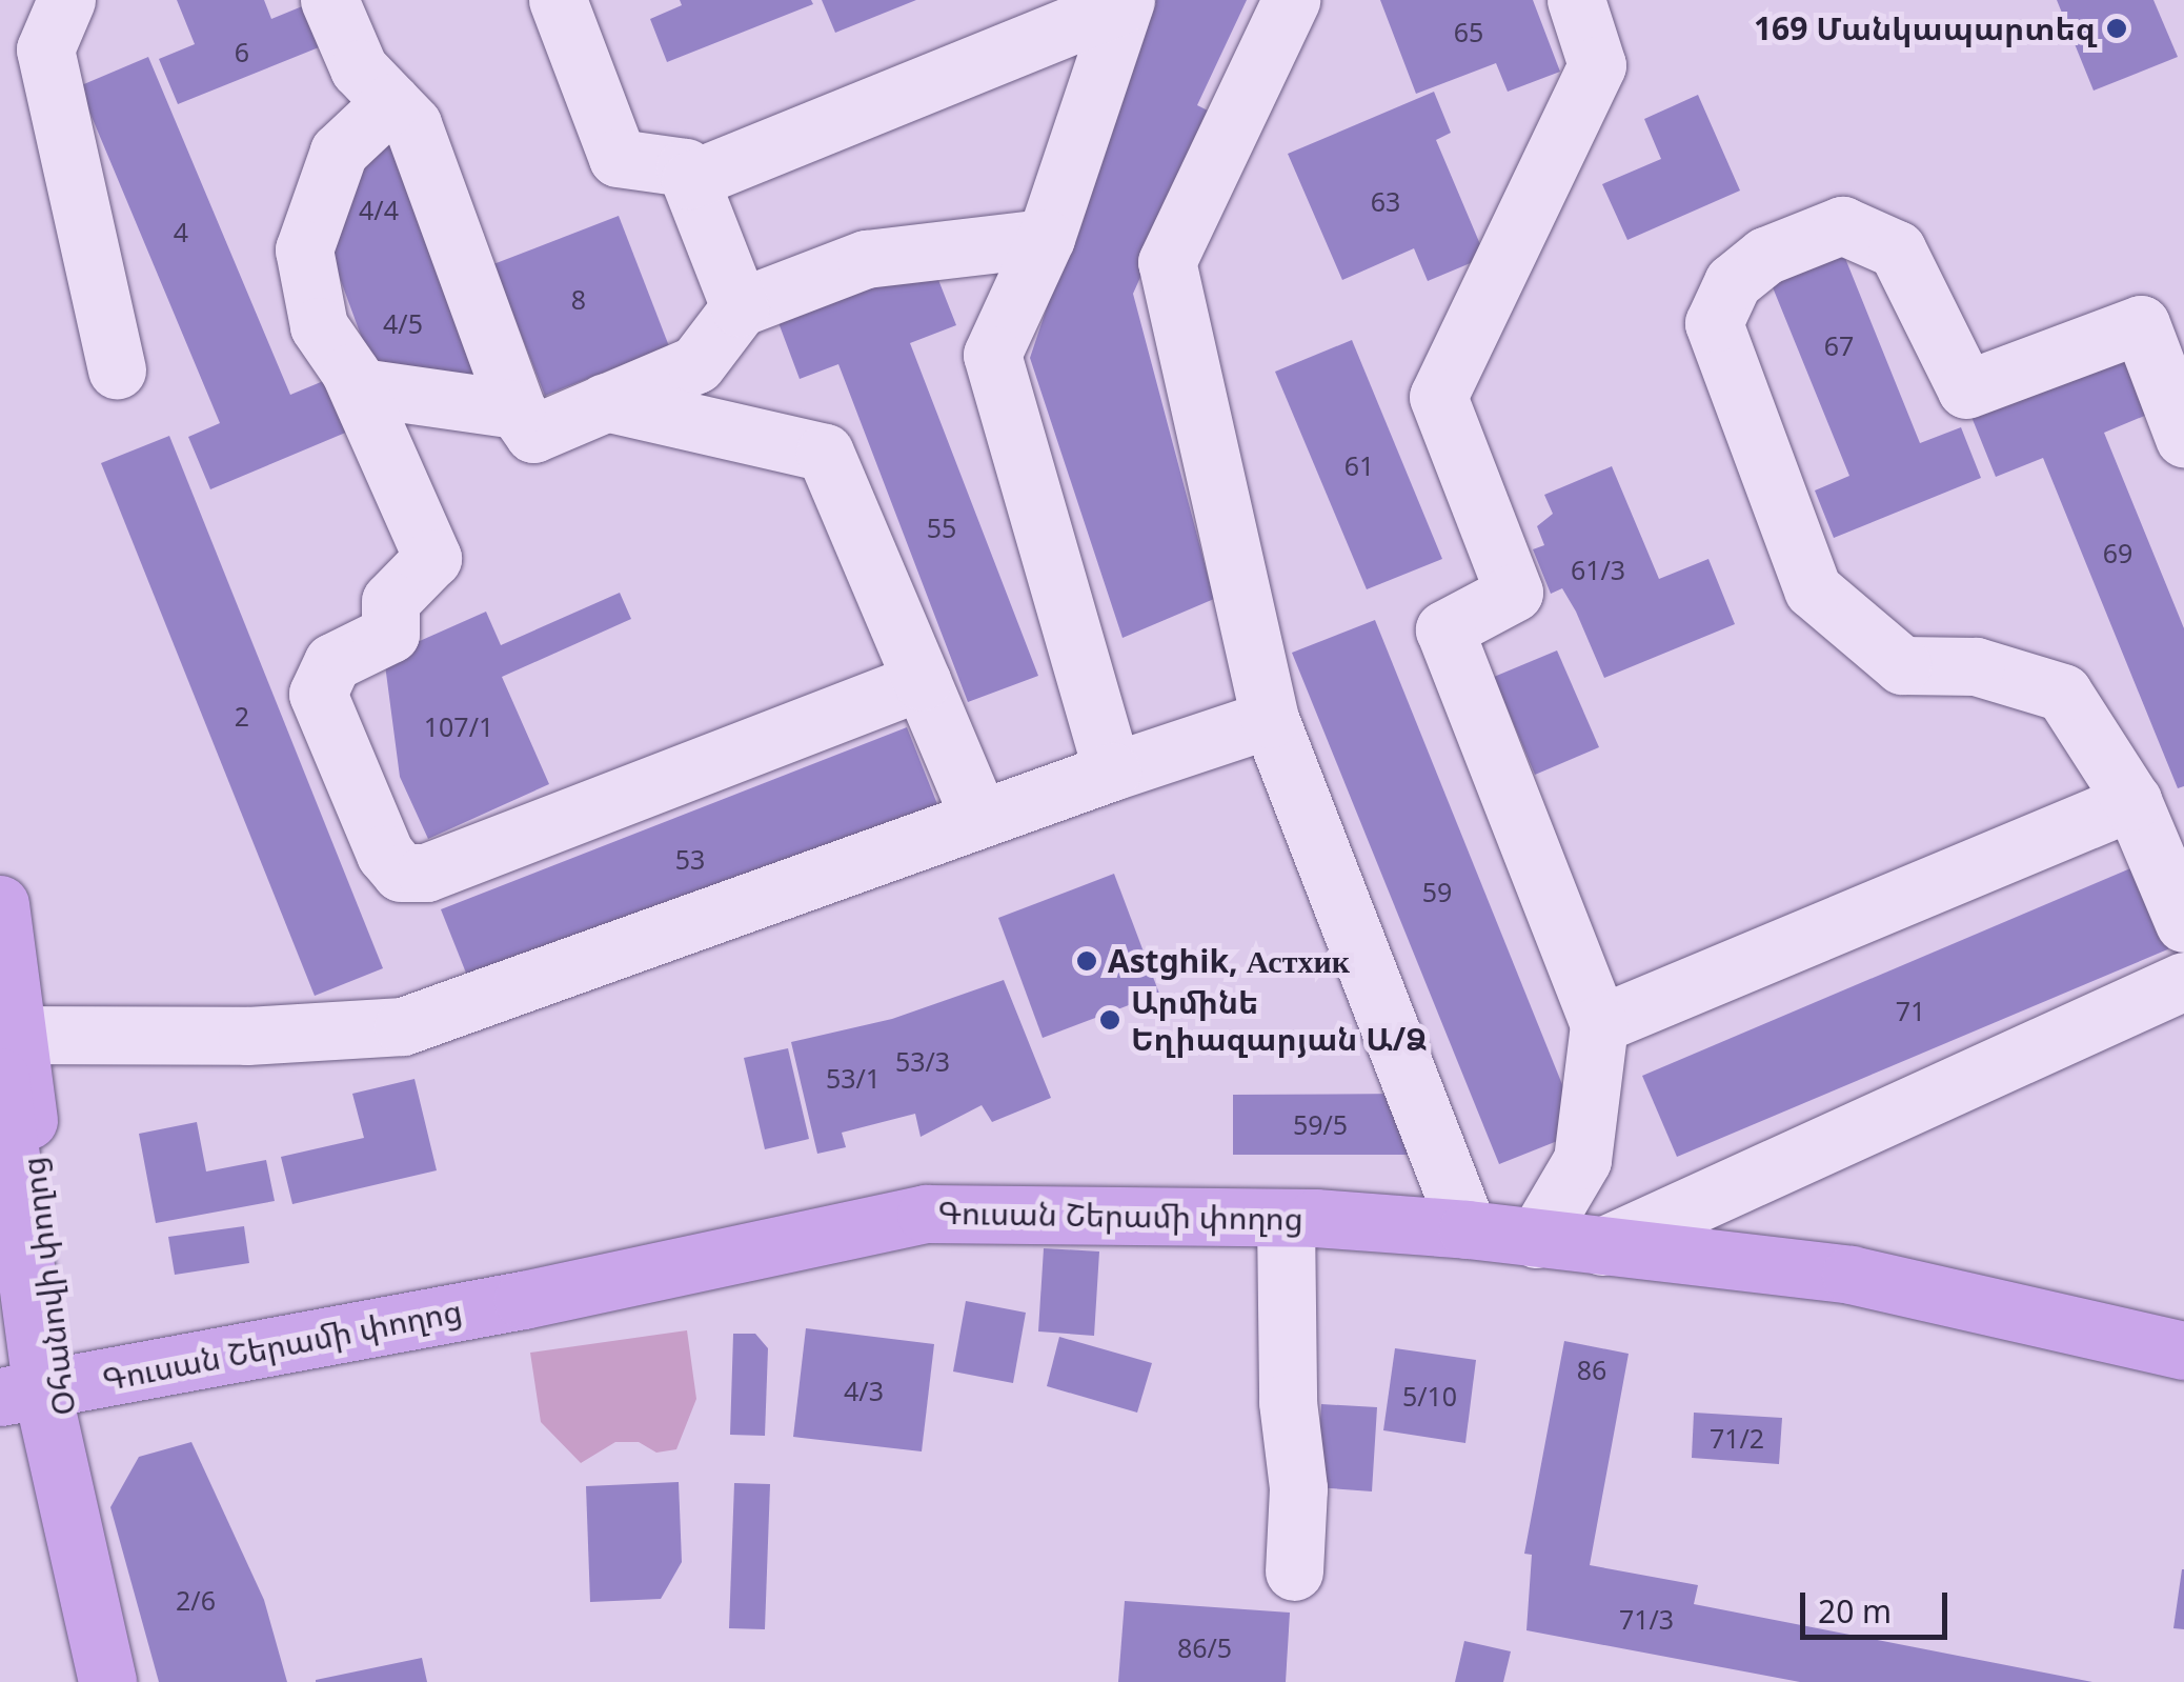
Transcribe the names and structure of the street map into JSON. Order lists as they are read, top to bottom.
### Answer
{
  "streets": {
    "main road": ["Գուսան Շերամի փողոց", "Օհանովի փողոց"]
  },
  "crossings": [
    ["Գուսան Շերամի փողոց", "Օհանովի փողոց"]
  ],
  "places": ["169 Մանկապարտեզ", "Astghik, Астхик", "Արմինե Եղիազարյան Ա/Ձ"],
  "house_numbers": [
    "65",
    "6",
    "63",
    "4/4",
    "4",
    "8",
    "4/5",
    "67",
    "61",
    "55",
    "69",
    "61/3",
    "2",
    "107/1",
    "53",
    "59",
    "71",
    "53/3",
    "53/1",
    "59/5",
    "86",
    "4/3",
    "5/10",
    "71/2",
    "2/6",
    "71/3",
    "86/5"
  ],
  "scale_bar": "20 m"
}
